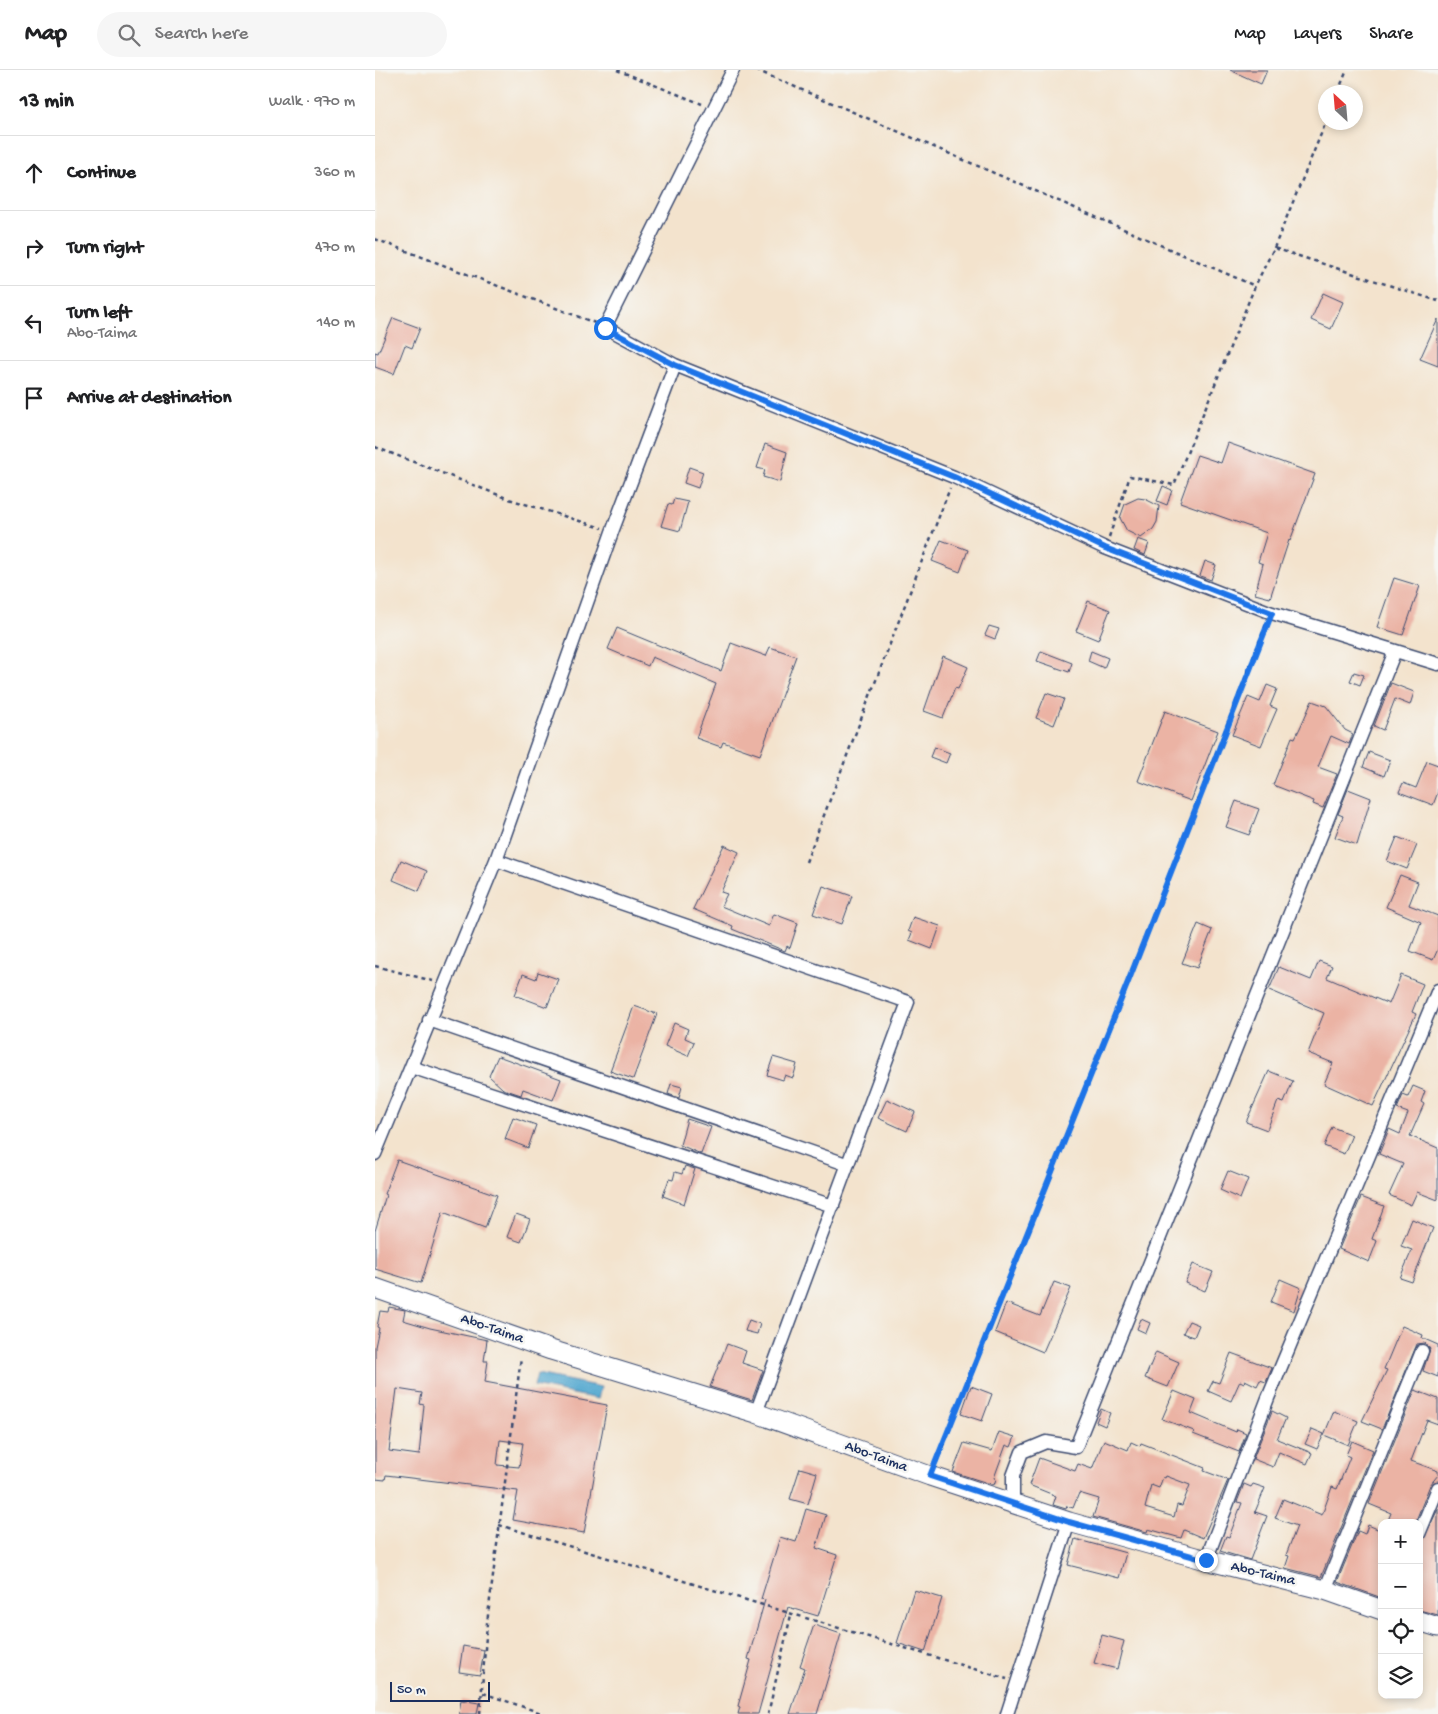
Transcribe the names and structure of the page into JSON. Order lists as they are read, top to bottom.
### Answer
{
  "streets": {
    "street": ["Abo-Taima"]
  },
  "scale_bar": "50 m",
  "north": "top left",
  "page": {
    "header": "Map",
    "search": "Search here",
    "nav": ["Map", "Layers", "Share"],
    "heading": ["13 min", "Walk · 970 m"],
    "list": [
      ["Continue", "360 m"],
      ["Turn right", "470 m"],
      ["Turn left", "Abo-Taima", "140 m"],
      "Arrive at destination"
    ],
    "map_buttons": ["+", "−"],
    "scale": "50 m"
  }
}
